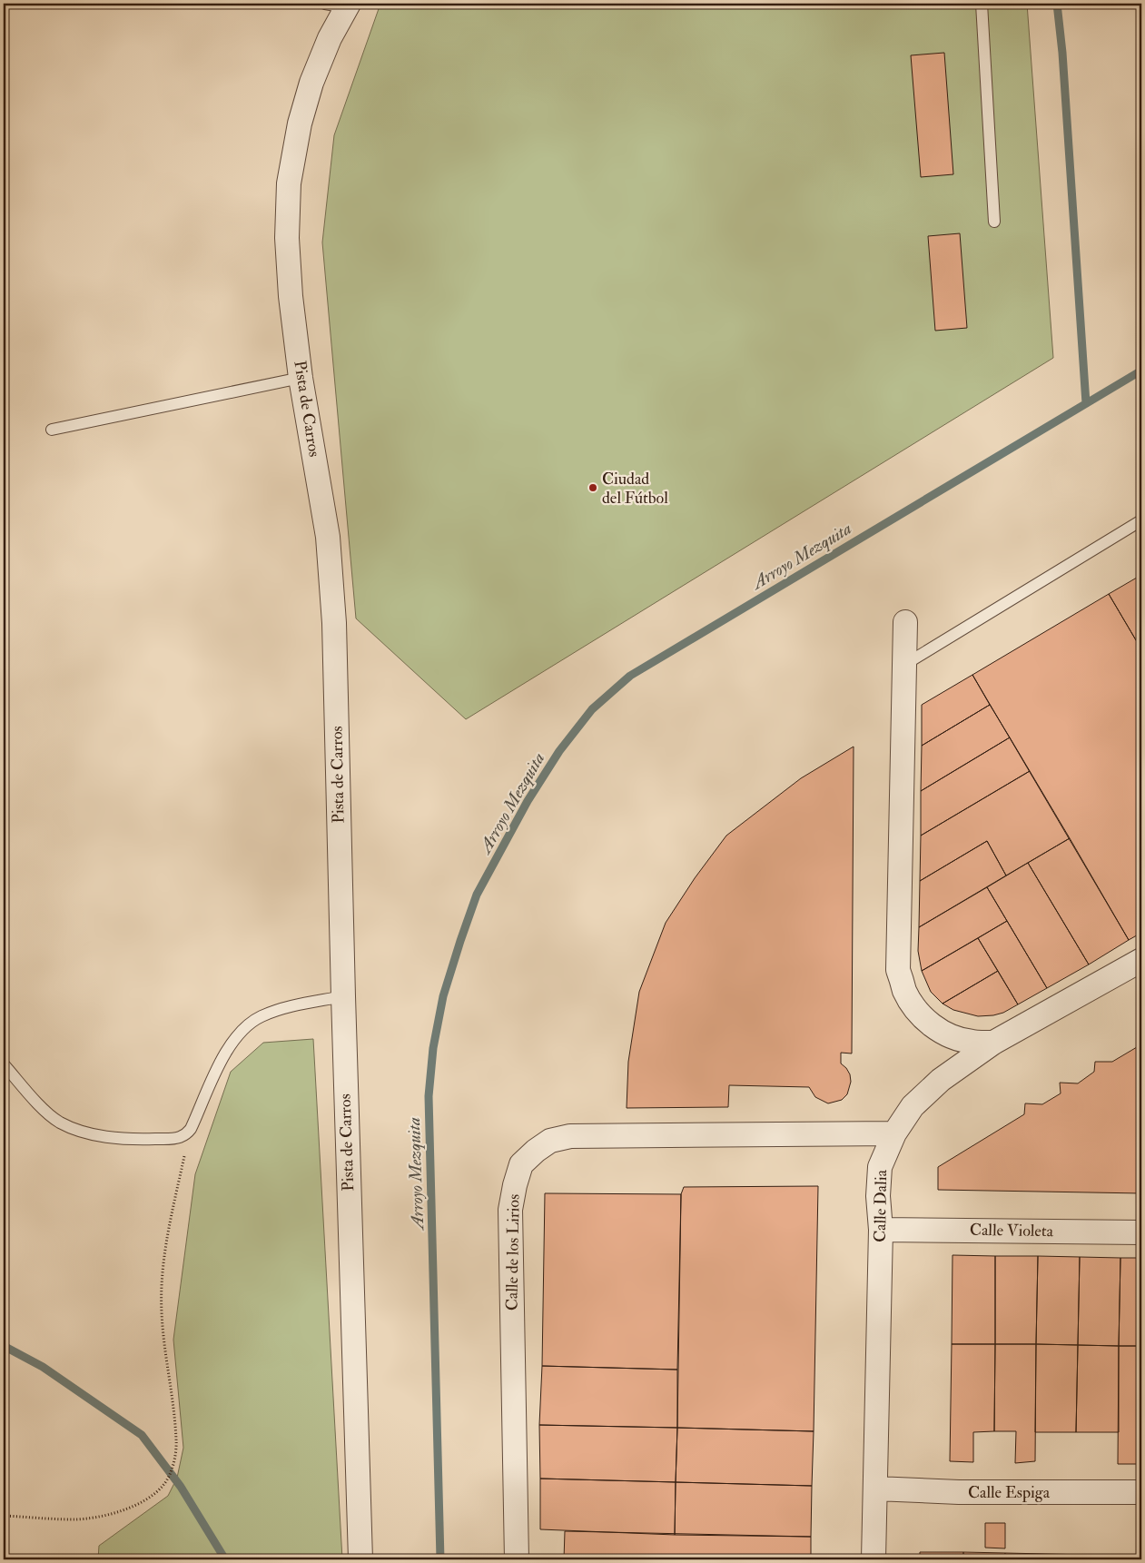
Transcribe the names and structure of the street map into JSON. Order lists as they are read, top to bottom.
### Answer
{
  "streets": {
    "street": [
      "Pista de Carros",
      "Calle Dalia",
      "Calle Violeta",
      "Calle de los Lirios",
      "Calle Espiga"
    ]
  },
  "crossings": [
    ["Calle Dalia", "Calle Violeta"],
    ["Calle Dalia", "Calle de los Lirios"],
    ["Calle Dalia", "Calle Espiga"]
  ],
  "water": ["Arroyo Mezquita"],
  "places": ["Ciudad del Fútbol"]
}
